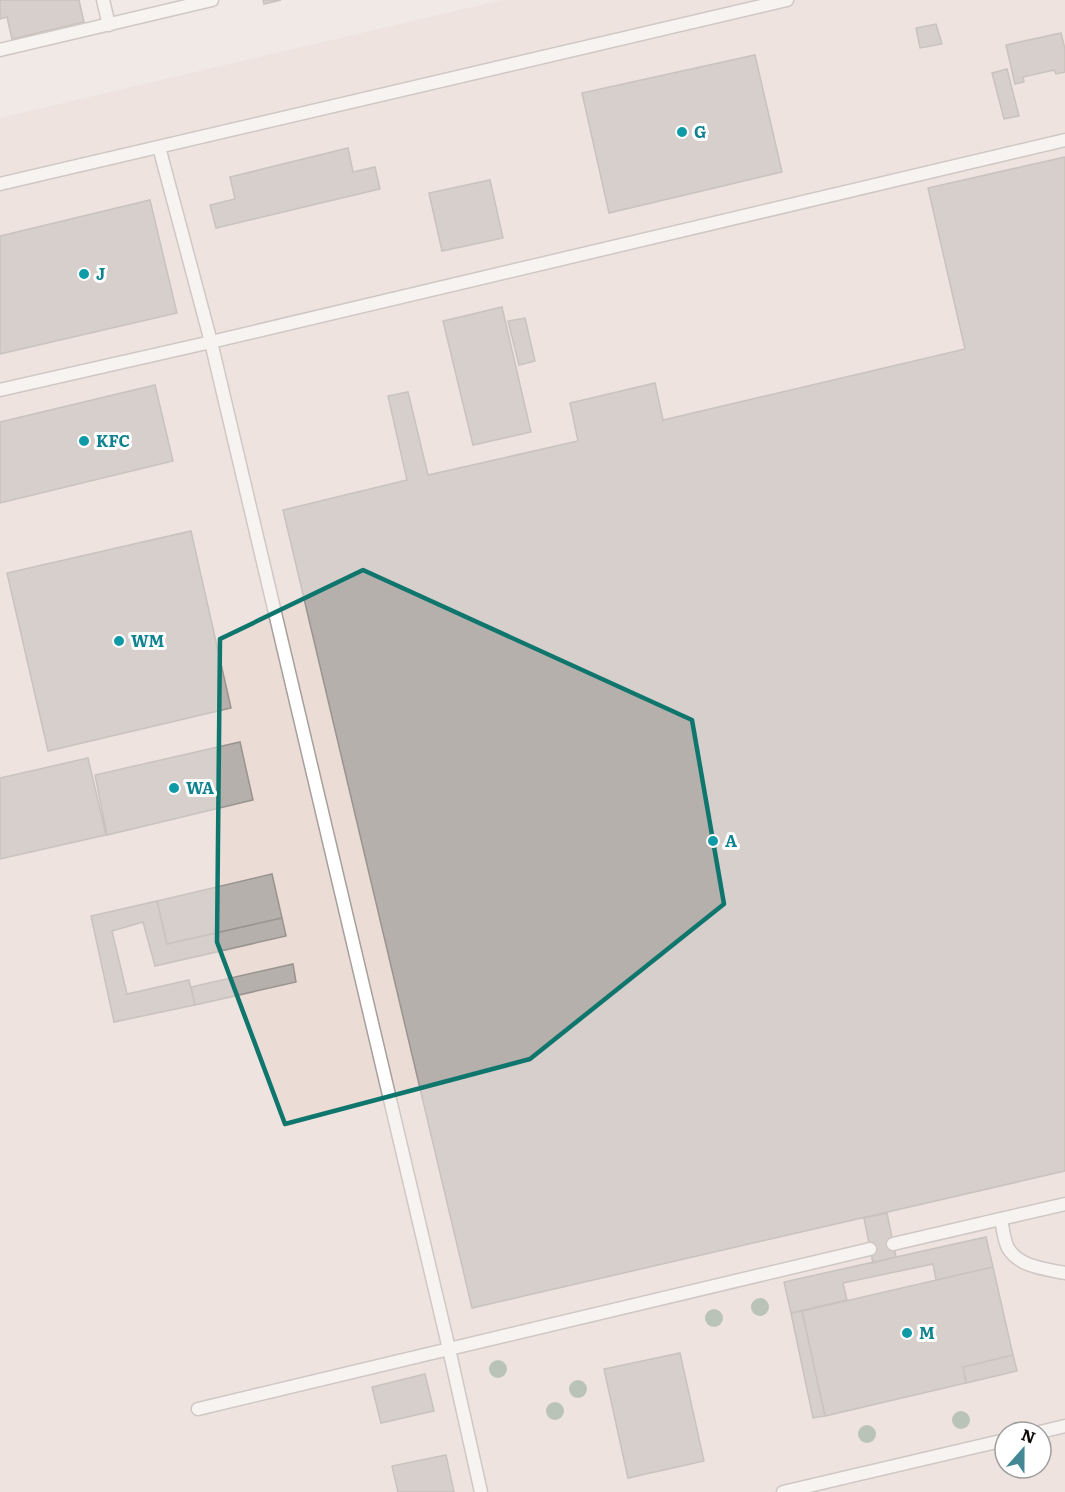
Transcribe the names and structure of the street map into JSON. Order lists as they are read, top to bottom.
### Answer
{
  "places": [
    "G",
    "J",
    "KFC",
    "WM",
    "WA",
    "A",
    "M"
  ],
  "north": "top"
}
